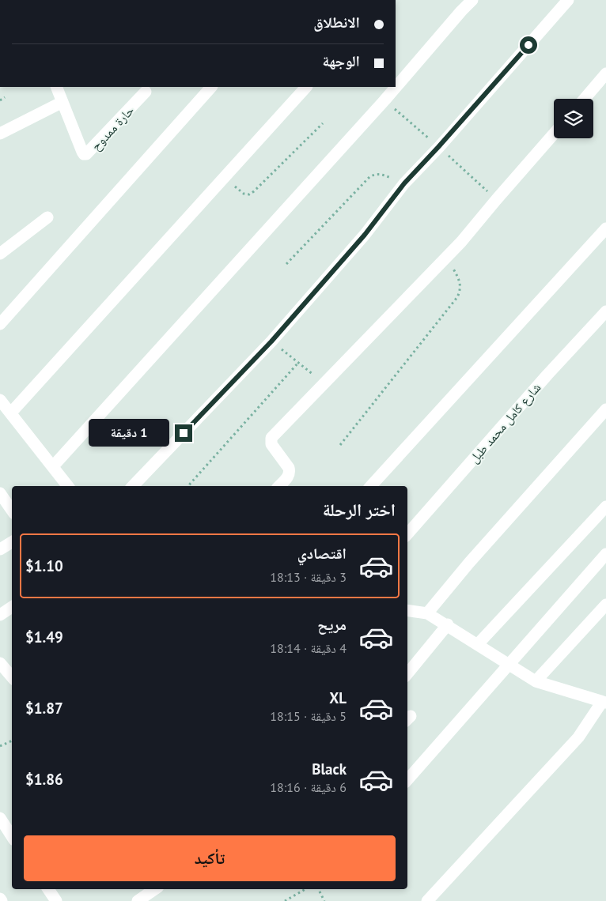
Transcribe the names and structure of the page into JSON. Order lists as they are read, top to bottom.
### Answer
{
  "streets": {
    "street": ["حارة ممدوح", "شارع كامل محمد طبل"]
  },
  "page": {
    "banner": ["الانطلاق", "الوجهة"],
    "bubble": "1 دقيقة",
    "heading": "اختر الرحلة",
    "list": [
      {
        "name": "اقتصادي",
        "note": "3 دقيقة · 18:13",
        "value": "$1.10"
      },
      {
        "name": "مريح",
        "note": "4 دقيقة · 18:14",
        "value": "$1.49"
      },
      {
        "name": "XL",
        "note": "5 دقيقة · 18:15",
        "value": "$1.87"
      },
      {
        "name": "Black",
        "note": "6 دقيقة · 18:16",
        "value": "$1.86"
      }
    ],
    "buttons": "تأكيد"
  }
}
